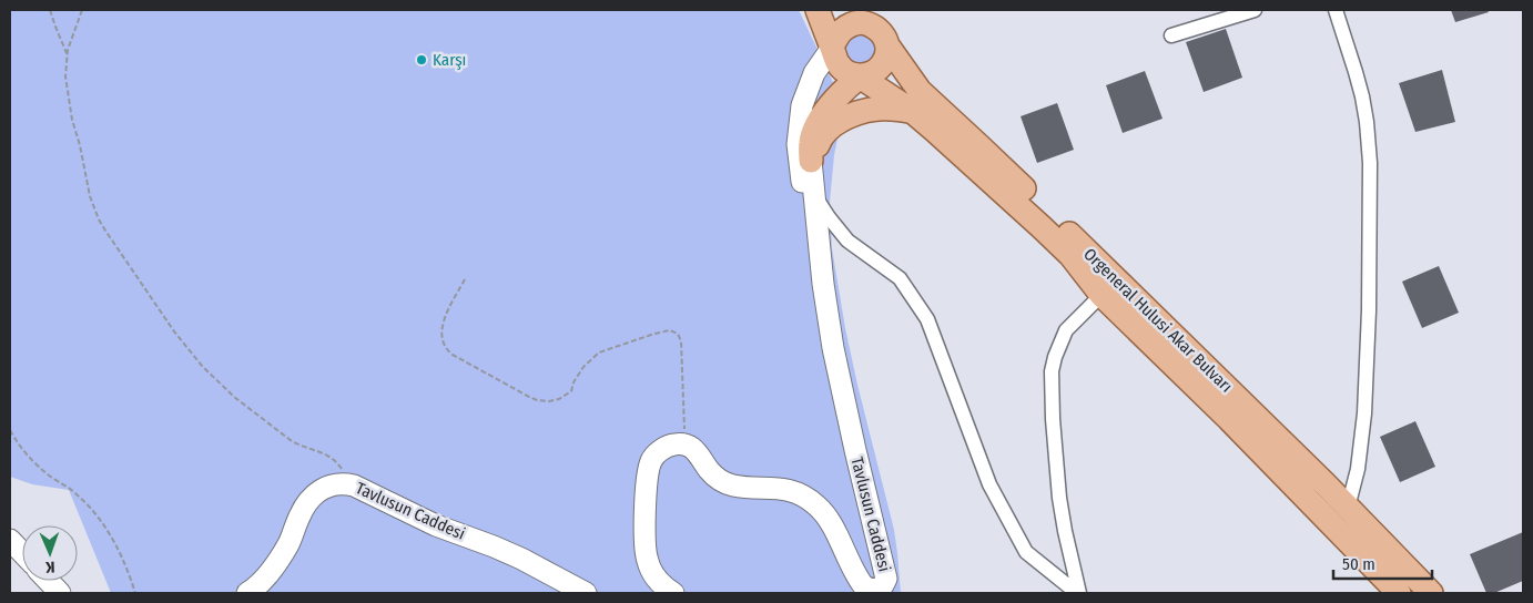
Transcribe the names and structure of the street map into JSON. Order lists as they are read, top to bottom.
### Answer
{
  "streets": {
    "main road": ["Orgeneral Hulusi Akar Bulvarı"],
    "street": ["Tavlusun Caddesi"]
  },
  "crossings": [
    ["Orgeneral Hulusi Akar Bulvarı", "Tavlusun Caddesi"]
  ],
  "places": ["Karşı"],
  "scale_bar": "50 m",
  "north": "bottom"
}
